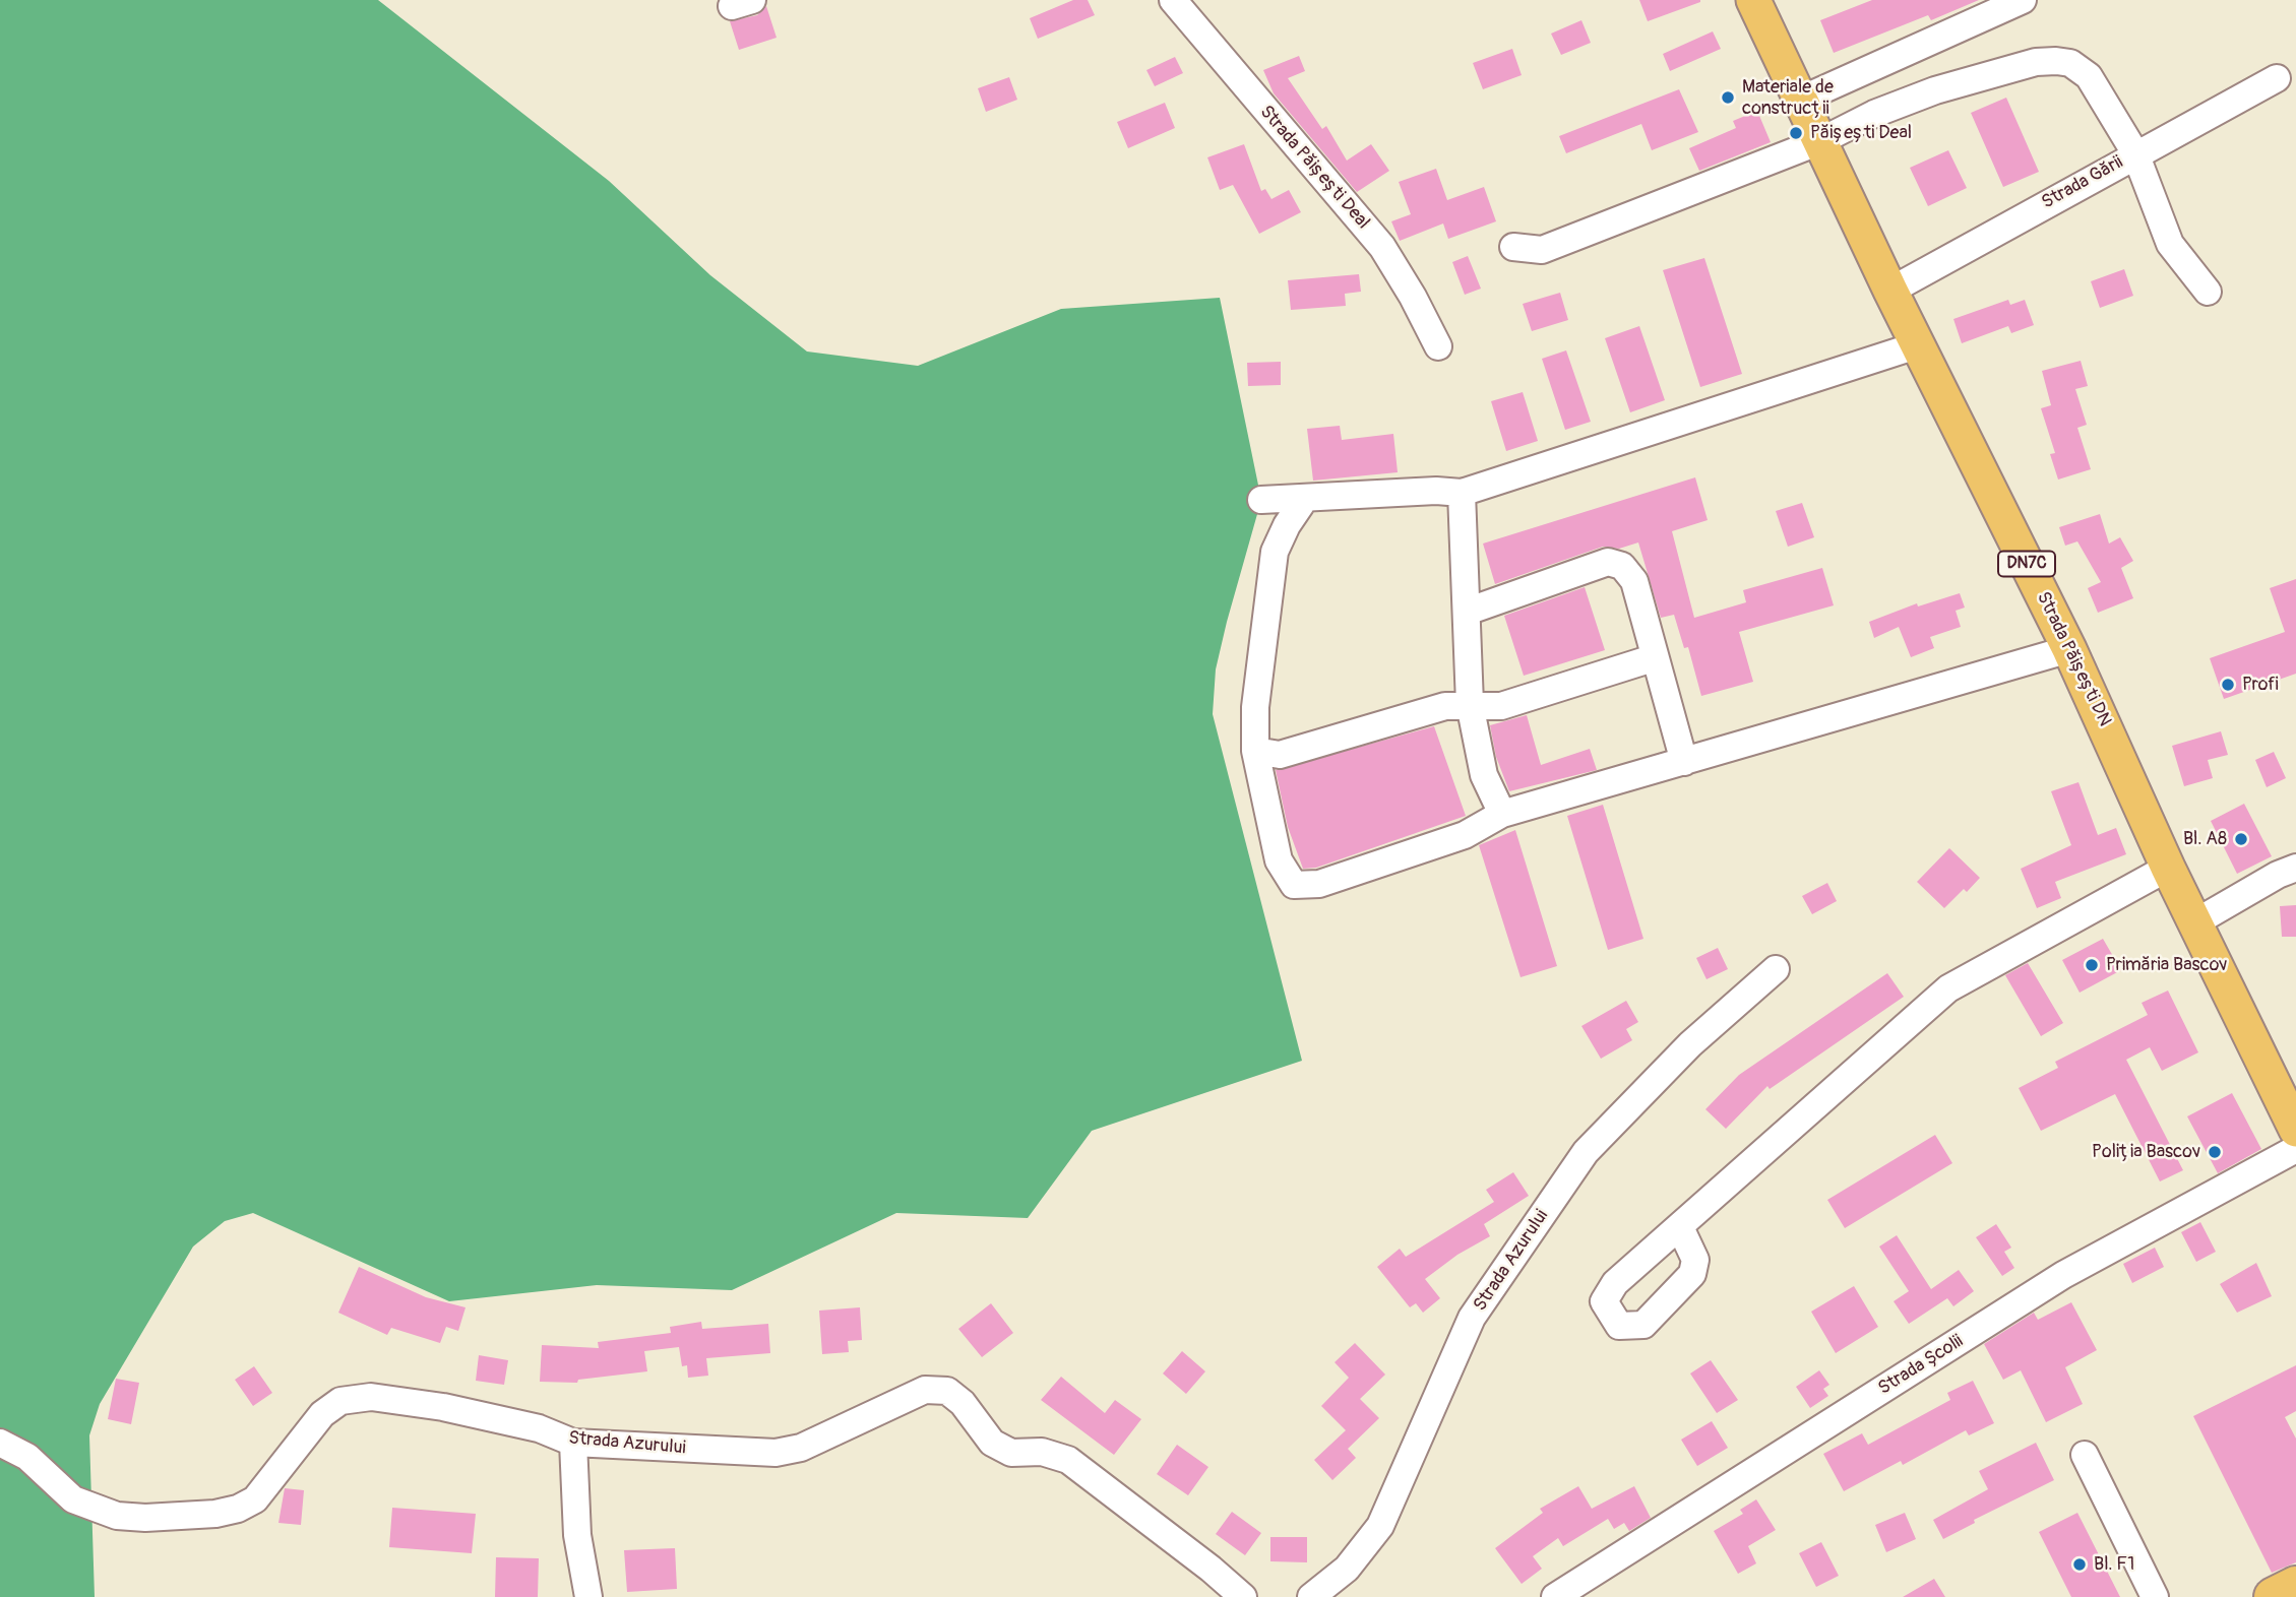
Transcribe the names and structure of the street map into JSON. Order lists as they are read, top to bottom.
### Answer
{
  "streets": {
    "main road": ["DN7C", "Strada Păișești DN"],
    "street": [
      "Strada Păișești Deal",
      "Strada Gării",
      "Strada Azurului",
      "Strada Școlii"
    ]
  },
  "crossings": [
    ["Strada Gării", "Strada Păișești DN"]
  ],
  "places": [
    "Materiale de construcții",
    "Păișești Deal",
    "Profi",
    "Bl. A8",
    "Primăria Bascov",
    "Poliția Bascov",
    "Bl. F1"
  ]
}
